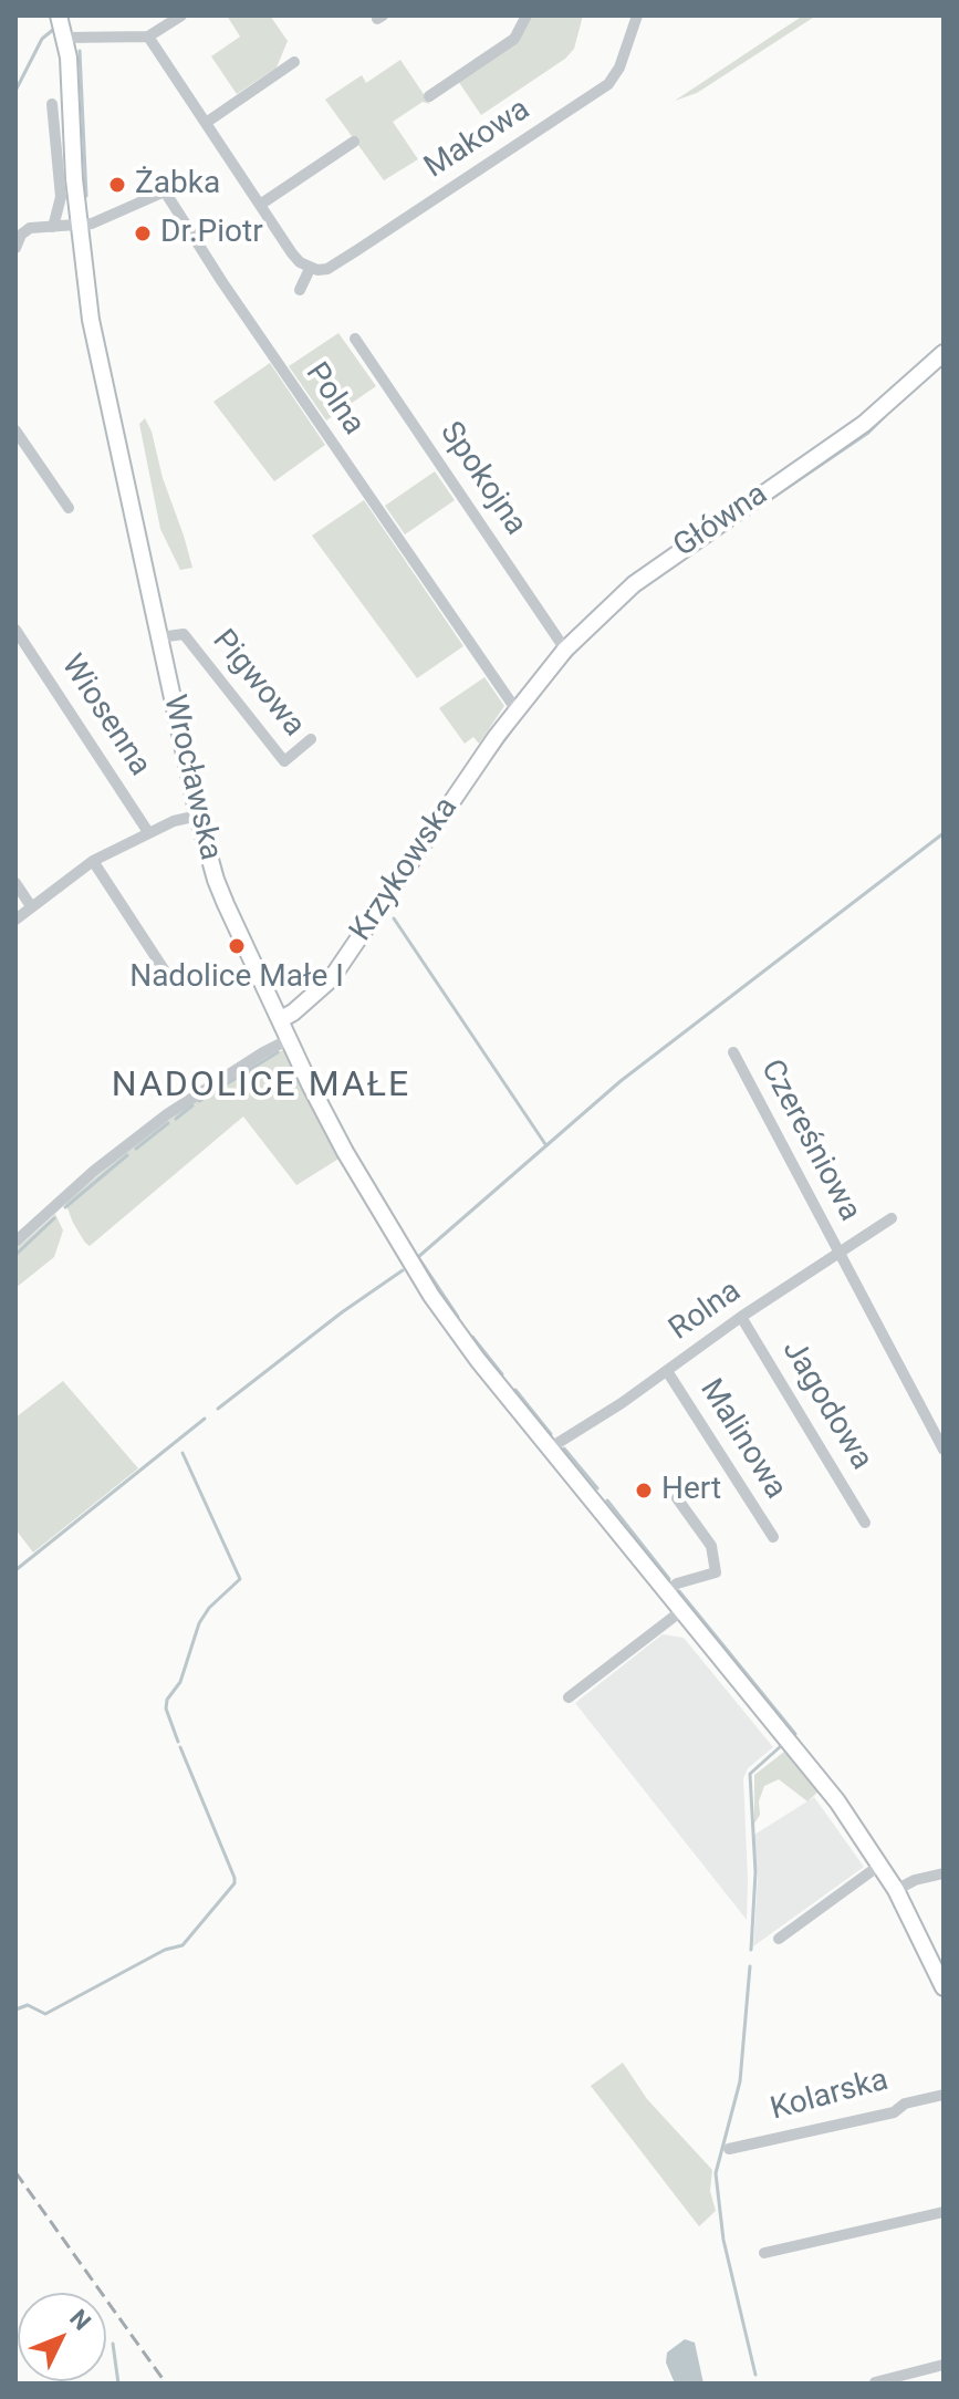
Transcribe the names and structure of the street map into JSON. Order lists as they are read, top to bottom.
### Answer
{
  "streets": {
    "street": [
      "Makowa",
      "Polna",
      "Spokojna",
      "Główna",
      "Pigwowa",
      "Wiosenna",
      "Wrocławska",
      "Krzykowska",
      "Czereśniowa",
      "Rolna",
      "Jagodowa",
      "Malinowa",
      "Kolarska"
    ]
  },
  "crossings": [
    ["Polna", "Główna"],
    ["Polna", "Wrocławska"],
    ["Polna", "Krzykowska"],
    ["Spokojna", "Główna"],
    ["Główna", "Krzykowska"],
    ["Pigwowa", "Wrocławska"],
    ["Wrocławska", "Krzykowska"],
    ["Wrocławska", "Rolna"],
    ["Czereśniowa", "Rolna"],
    ["Rolna", "Jagodowa"],
    ["Rolna", "Malinowa"]
  ],
  "districts": ["NADOLICE MAŁE"],
  "places": [
    "Żabka",
    "Dr.Piotr",
    "Nadolice Małe I",
    "Hert"
  ],
  "north": "top right"
}
